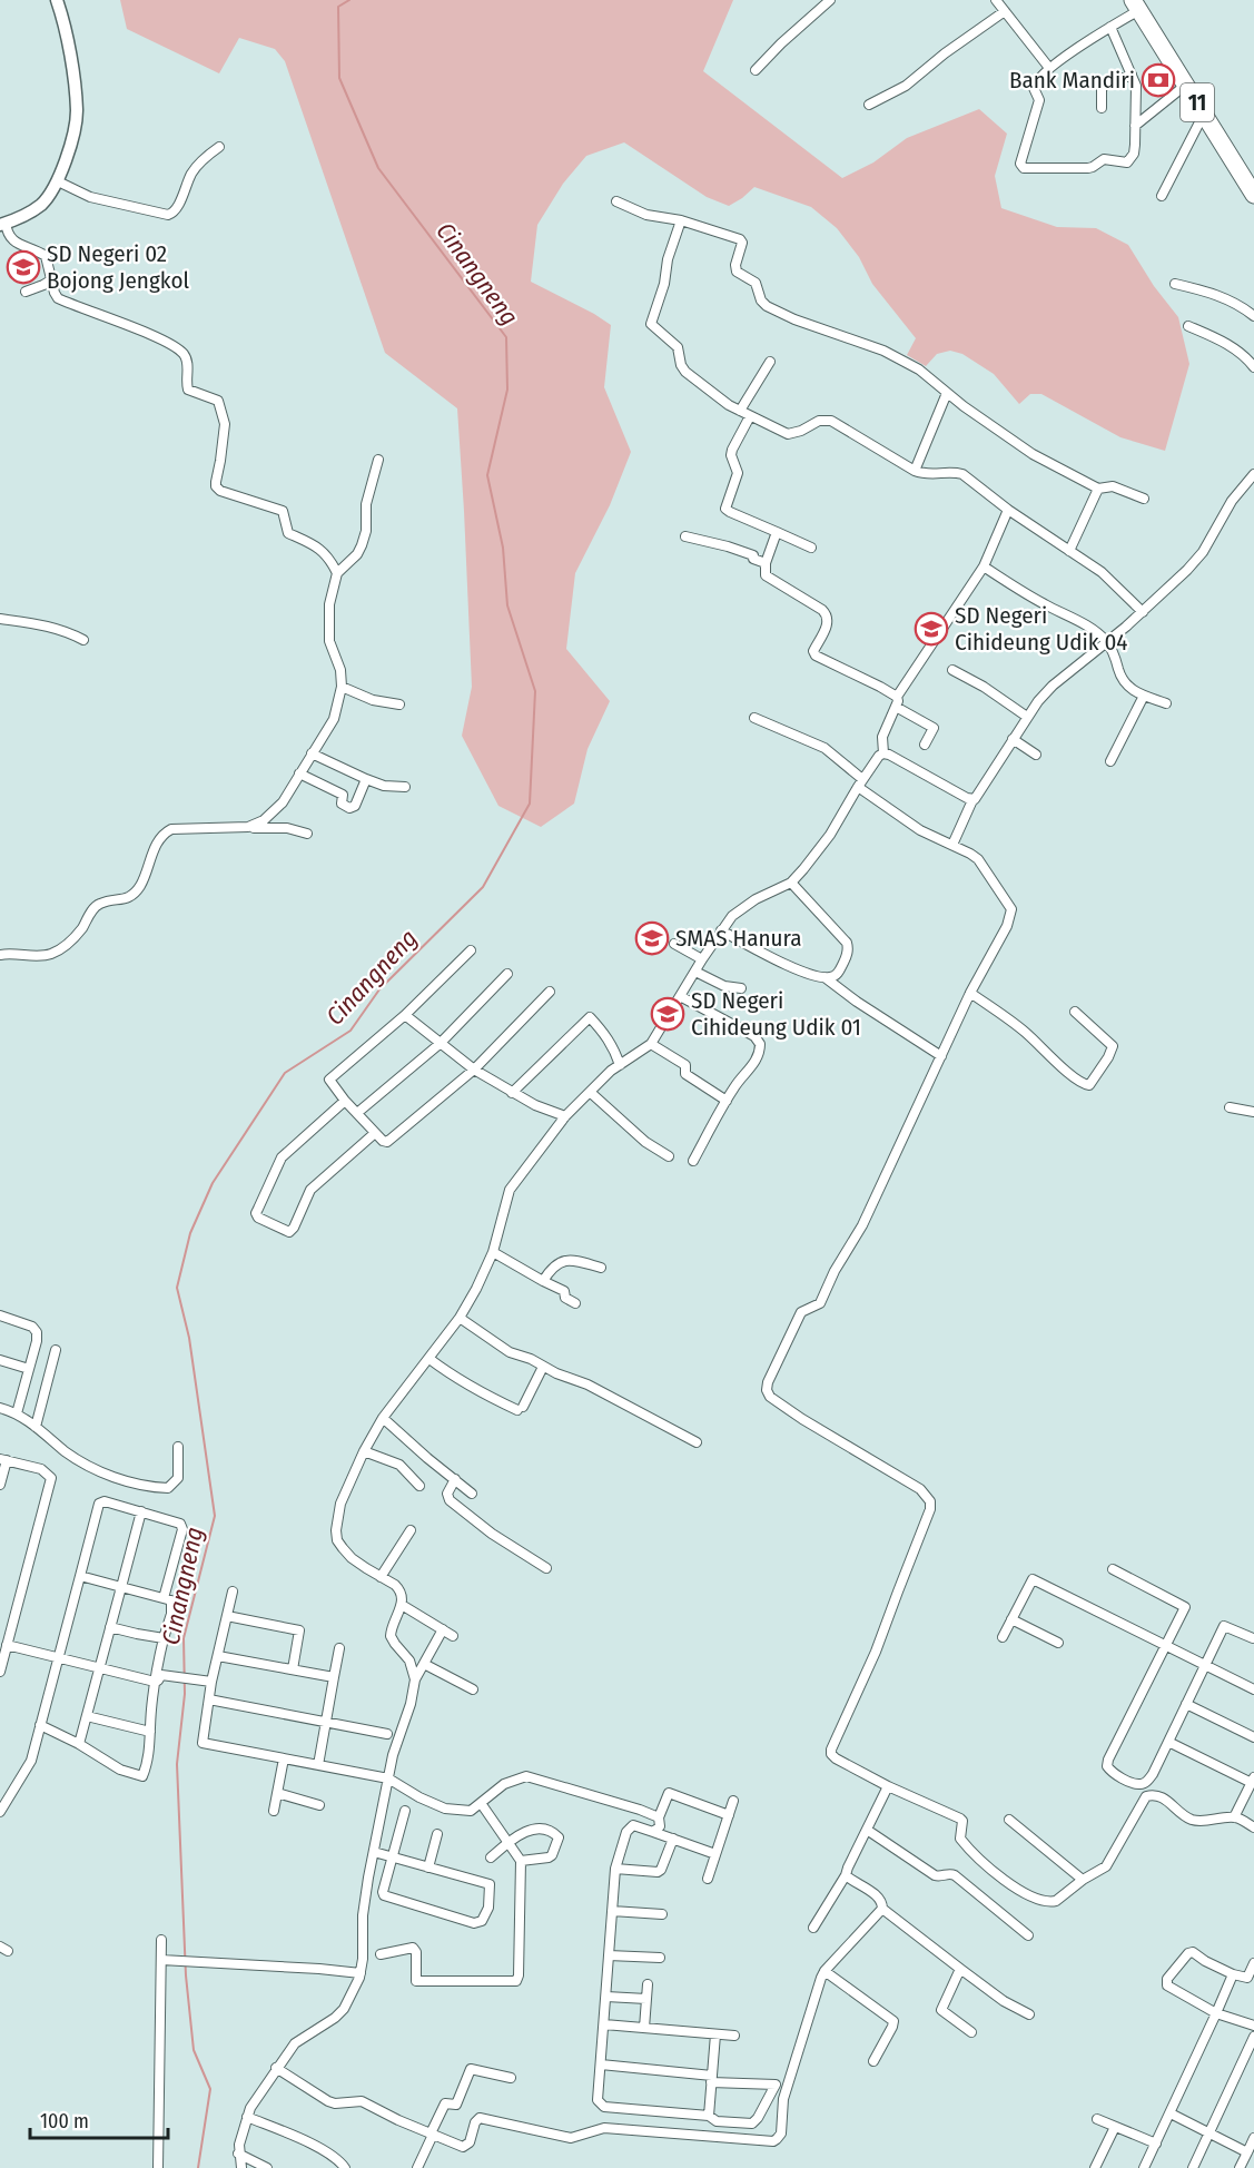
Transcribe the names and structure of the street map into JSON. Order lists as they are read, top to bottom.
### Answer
{
  "streets": {
    "highway": ["11"]
  },
  "water": ["Cinangneng"],
  "places": {
    "bank": ["Bank Mandiri"],
    "school or university": [
      "SD Negeri 02 Bojong Jengkol",
      "SD Negeri Cihideung Udik 04",
      "SMAS Hanura",
      "SD Negeri Cihideung Udik 01"
    ]
  },
  "scale_bar": "100 m"
}
